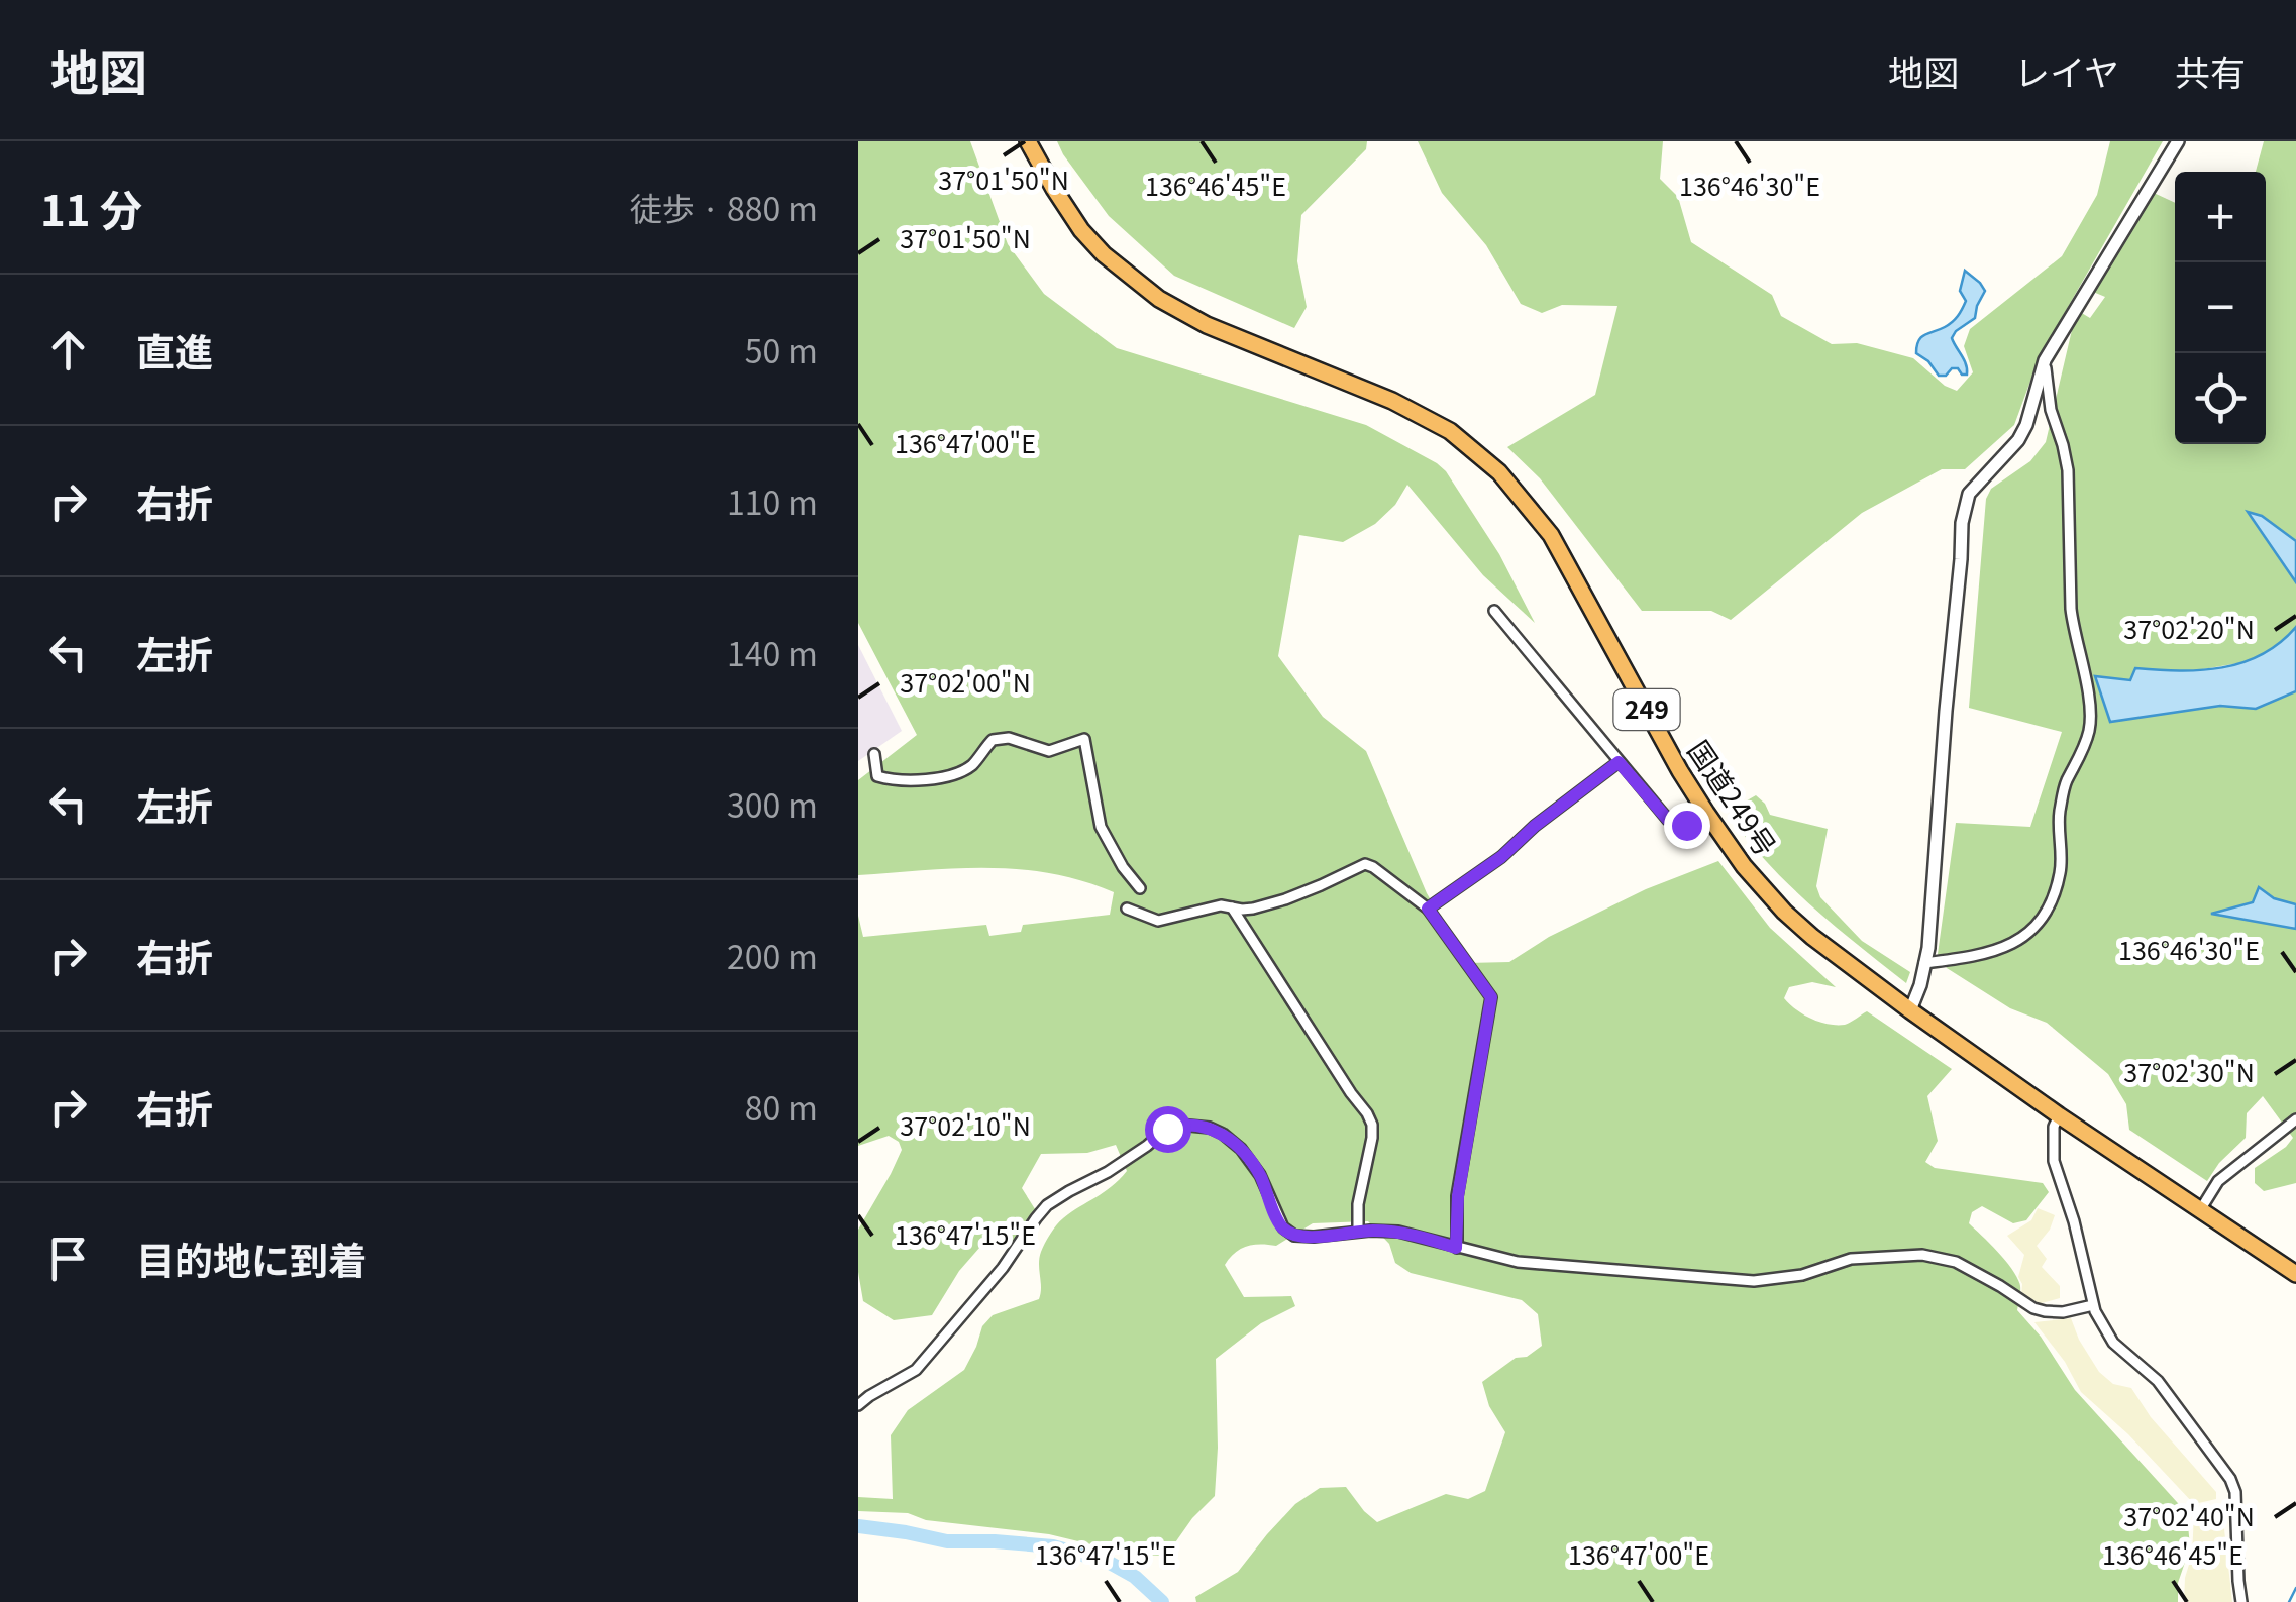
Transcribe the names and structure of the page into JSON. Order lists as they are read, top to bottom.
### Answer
{
  "streets": {
    "highway": ["249", "国道249号"]
  },
  "page": {
    "header": "地図",
    "nav": ["地図", "レイヤ", "共有"],
    "heading": ["11 分", "徒歩 · 880 m"],
    "map_buttons": ["+", "−"],
    "list": [
      ["直進", "50 m"],
      ["右折", "110 m"],
      ["左折", "140 m"],
      ["左折", "300 m"],
      ["右折", "200 m"],
      ["右折", "80 m"],
      "目的地に到着"
    ]
  },
  "coordinates": [
    "37°01'50\"N",
    "136°46'45\"E",
    "136°46'30\"E",
    "136°47'00\"E",
    "37°02'20\"N",
    "37°02'00\"N",
    "37°02'30\"N",
    "37°02'10\"N",
    "136°47'15\"E",
    "37°02'40\"N"
  ]
}
